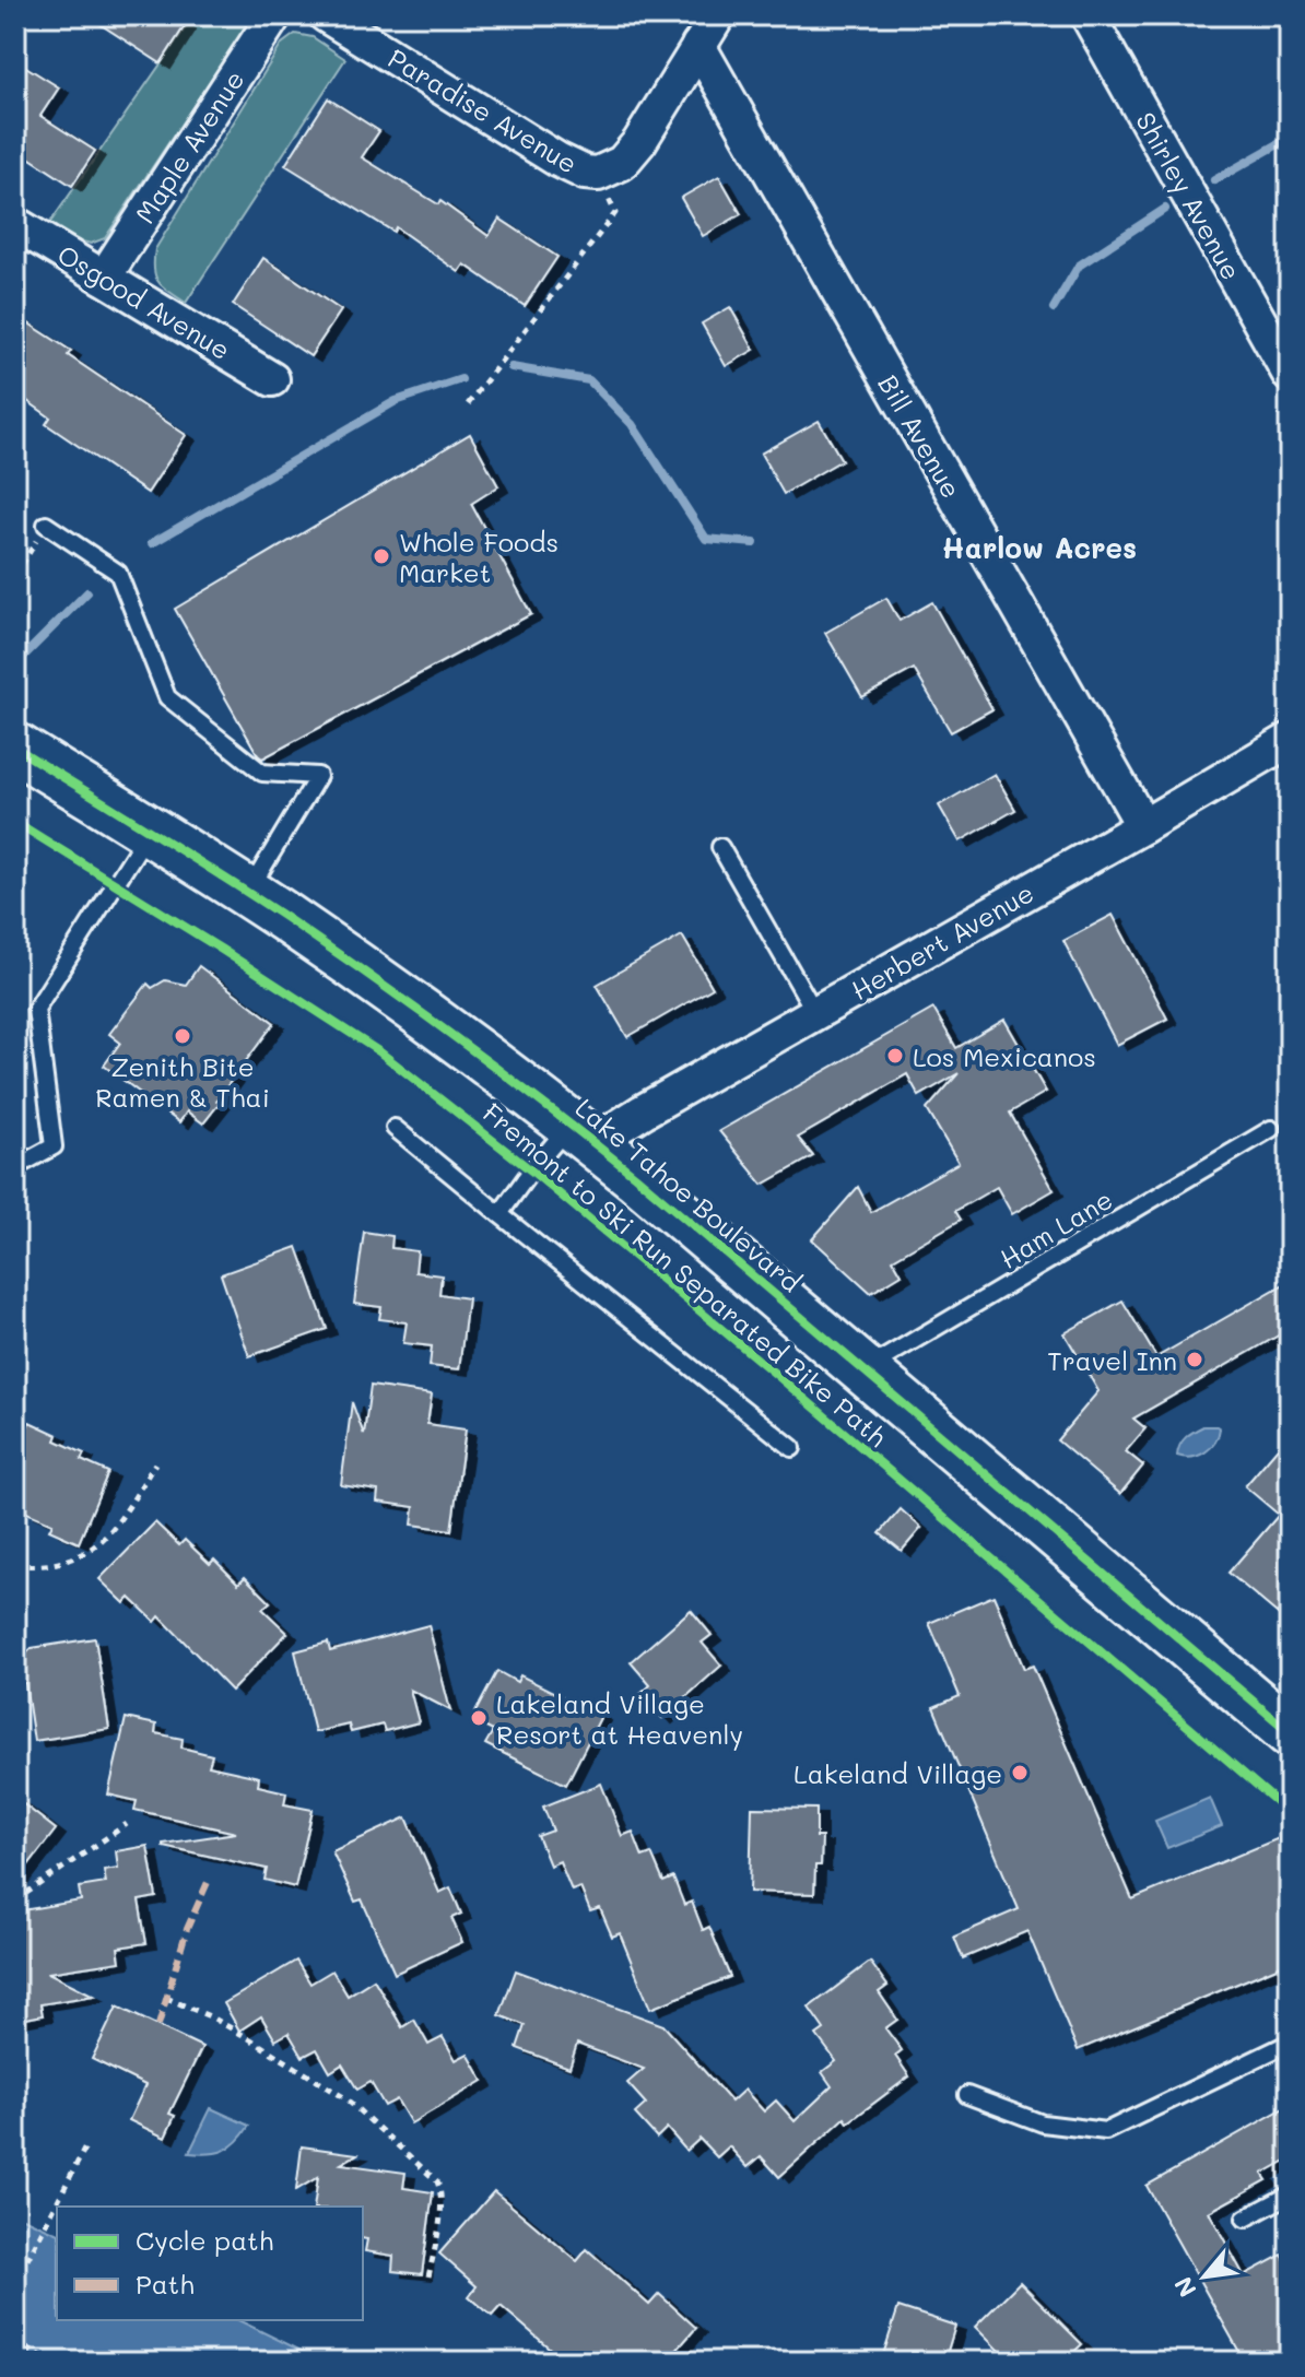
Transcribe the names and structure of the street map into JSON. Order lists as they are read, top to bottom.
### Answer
{
  "streets": {
    "highway": ["Lake Tahoe Boulevard"],
    "street": [
      "Paradise Avenue",
      "Maple Avenue",
      "Shirley Avenue",
      "Osgood Avenue",
      "Bill Avenue",
      "Herbert Avenue"
    ],
    "lane": ["Ham Lane"],
    "cycle path": ["Fremont to Ski Run Separated Bike Path"]
  },
  "crossings": [
    ["Maple Avenue", "Osgood Avenue"],
    ["Bill Avenue", "Herbert Avenue"],
    ["Herbert Avenue", "Lake Tahoe Boulevard"],
    ["Lake Tahoe Boulevard", "Ham Lane"]
  ],
  "districts": ["Harlow Acres"],
  "places": [
    "Whole Foods Market",
    "Zenith Bite Ramen & Thai",
    "Los Mexicanos",
    "Travel Inn",
    "Lakeland Village Resort at Heavenly",
    "Lakeland Village"
  ],
  "legend": ["Cycle path", "Path"],
  "north": "bottom left"
}
